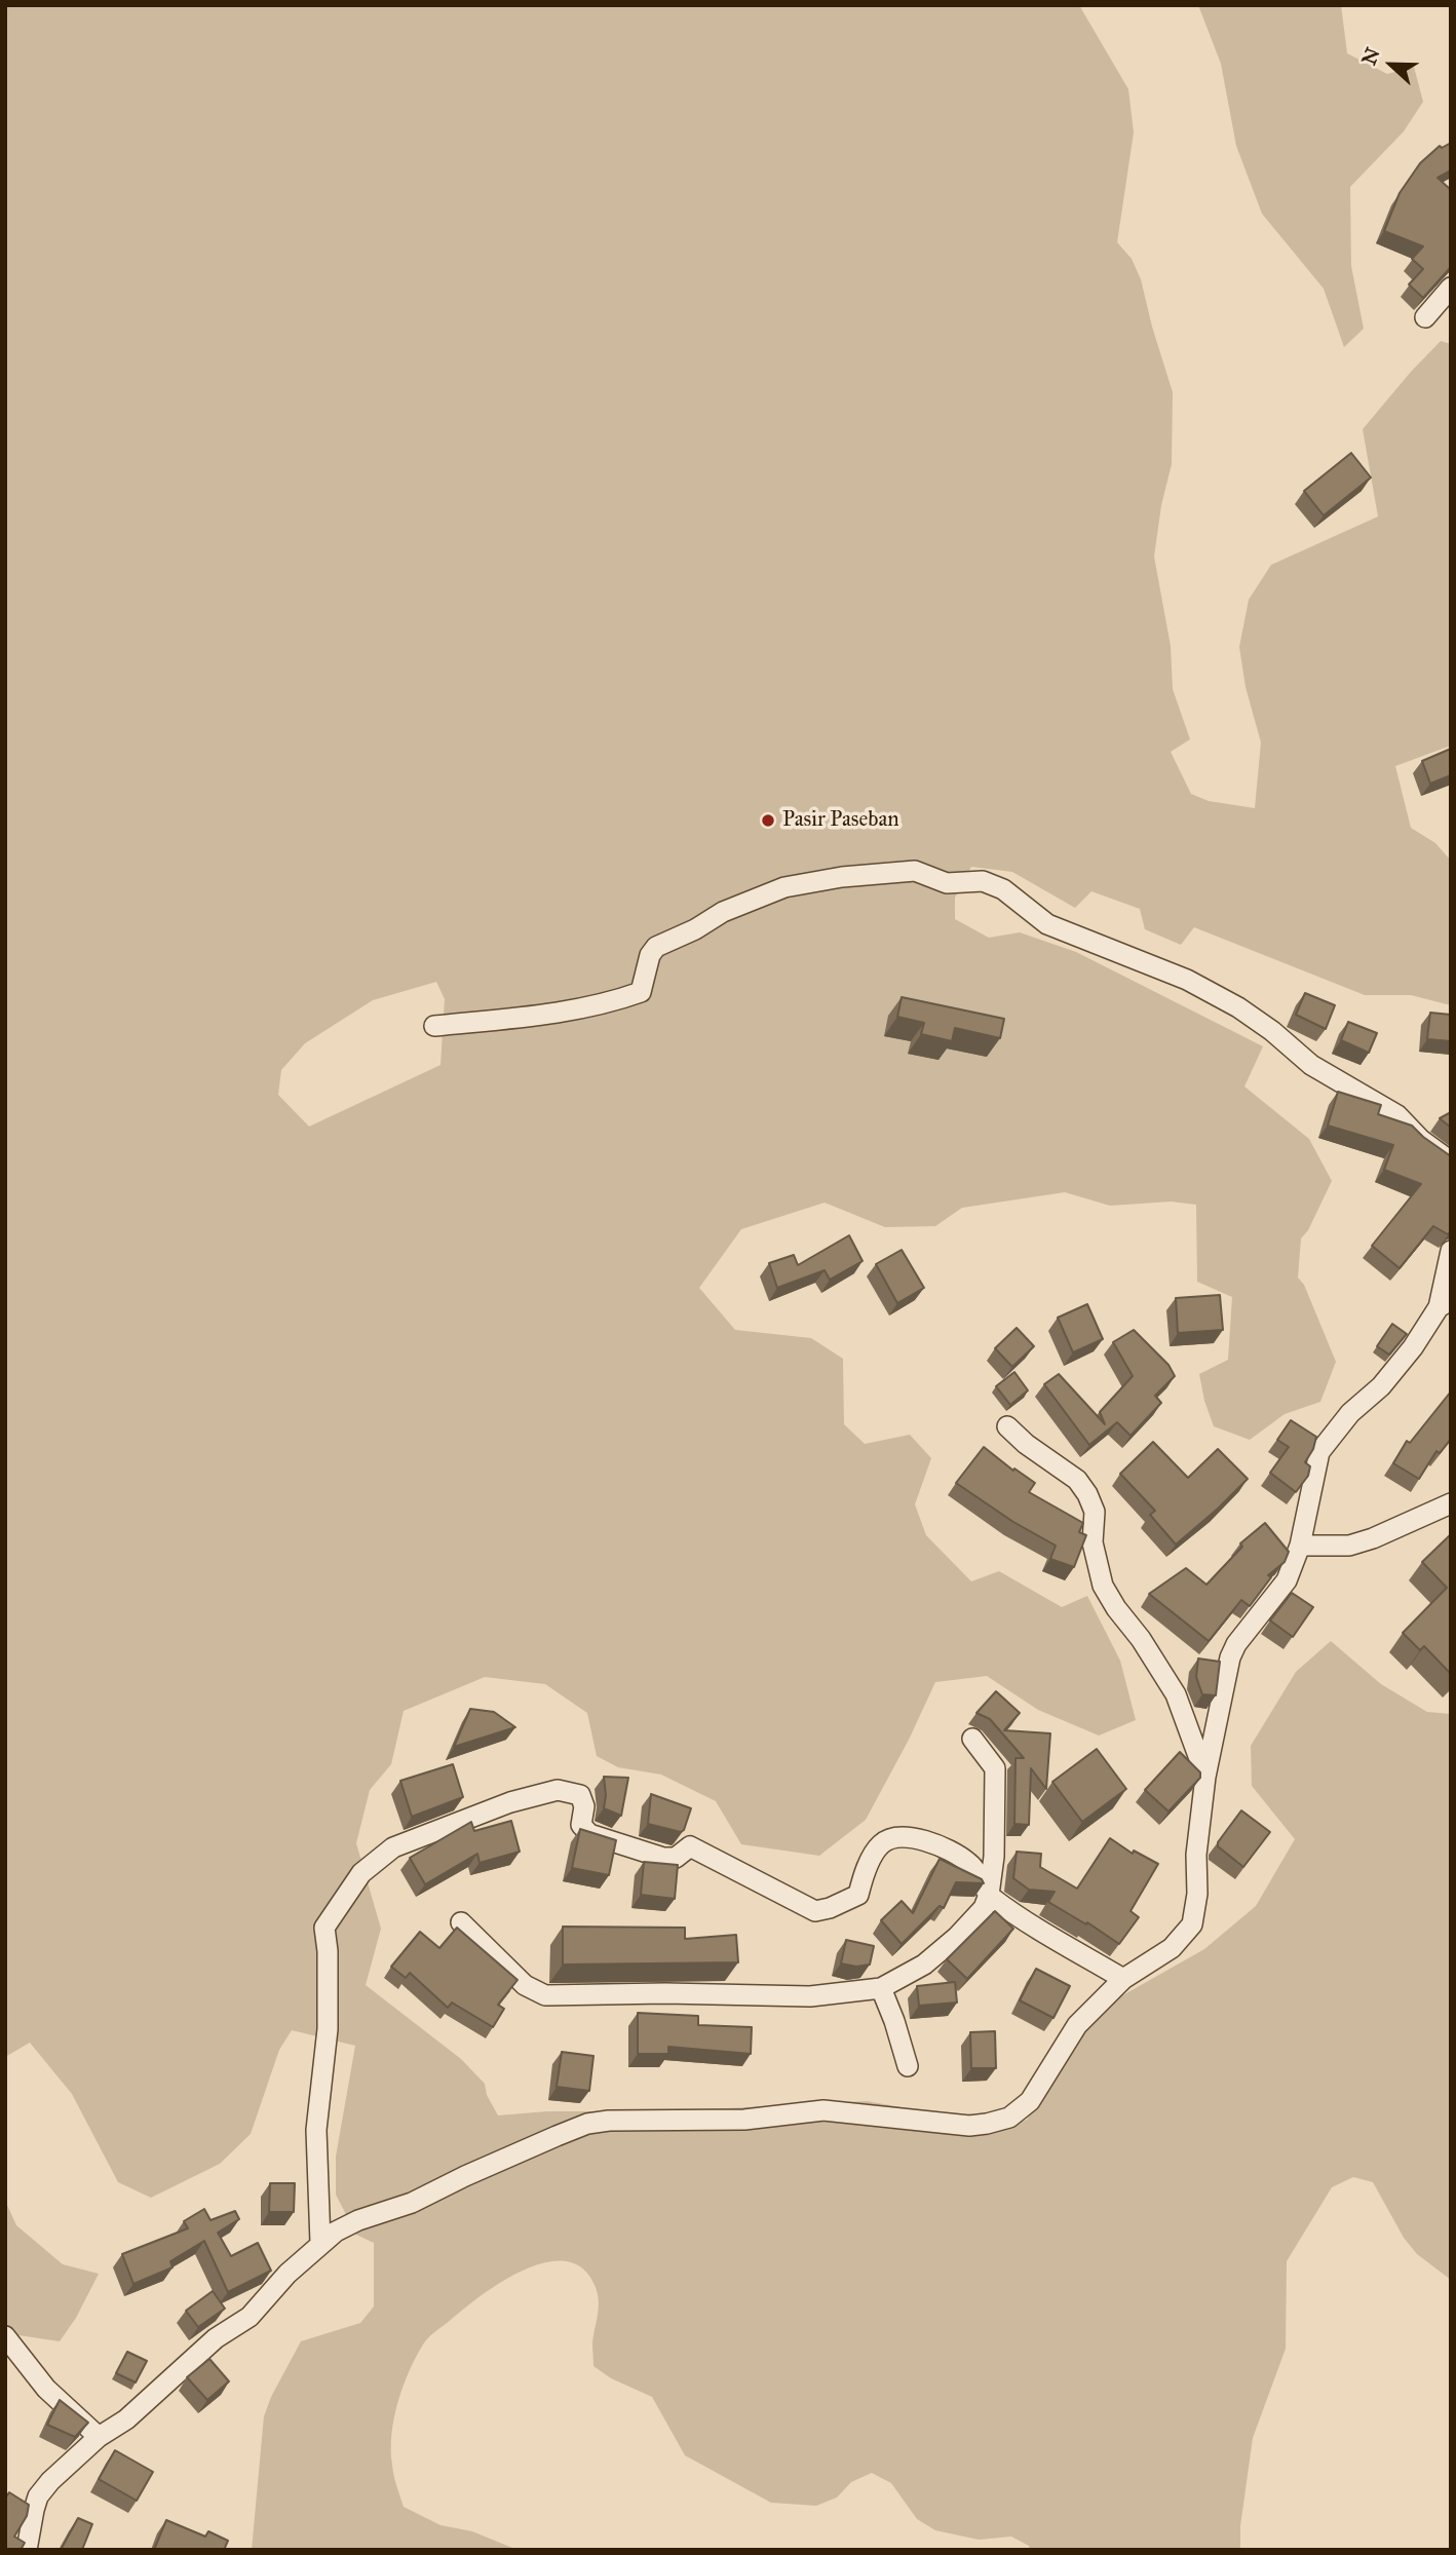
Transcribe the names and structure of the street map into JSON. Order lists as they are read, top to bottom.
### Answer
{
  "places": ["Pasir Paseban"],
  "north": "left"
}
